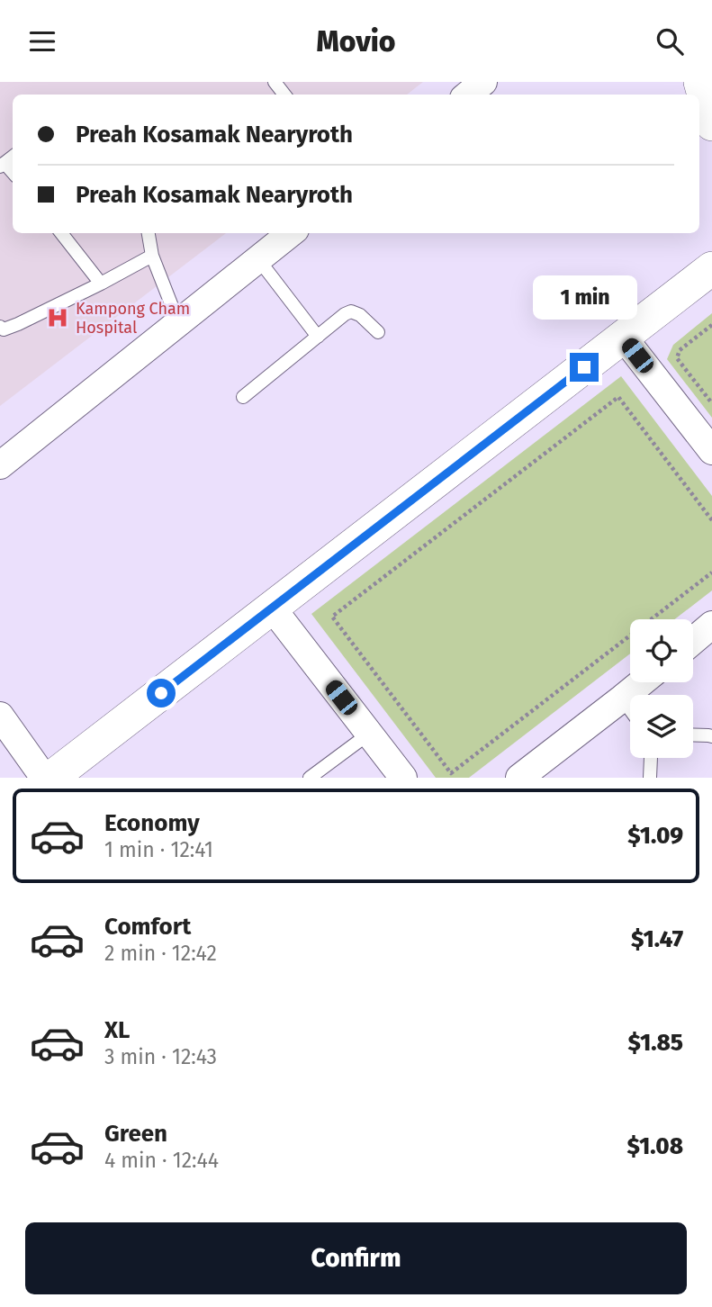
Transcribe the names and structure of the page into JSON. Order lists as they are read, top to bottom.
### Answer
{
  "places": {
    "hospital": ["Kampong Cham Hospital"]
  },
  "page": {
    "header": "Movio",
    "banner": ["Preah Kosamak Nearyroth", "Preah Kosamak Nearyroth"],
    "bubble": "1 min",
    "list": [
      {
        "name": "Economy",
        "note": "1 min · 12:41",
        "value": "$1.09"
      },
      {
        "name": "Comfort",
        "note": "2 min · 12:42",
        "value": "$1.47"
      },
      {
        "name": "XL",
        "note": "3 min · 12:43",
        "value": "$1.85"
      },
      {
        "name": "Green",
        "note": "4 min · 12:44",
        "value": "$1.08"
      }
    ],
    "buttons": "Confirm"
  }
}
